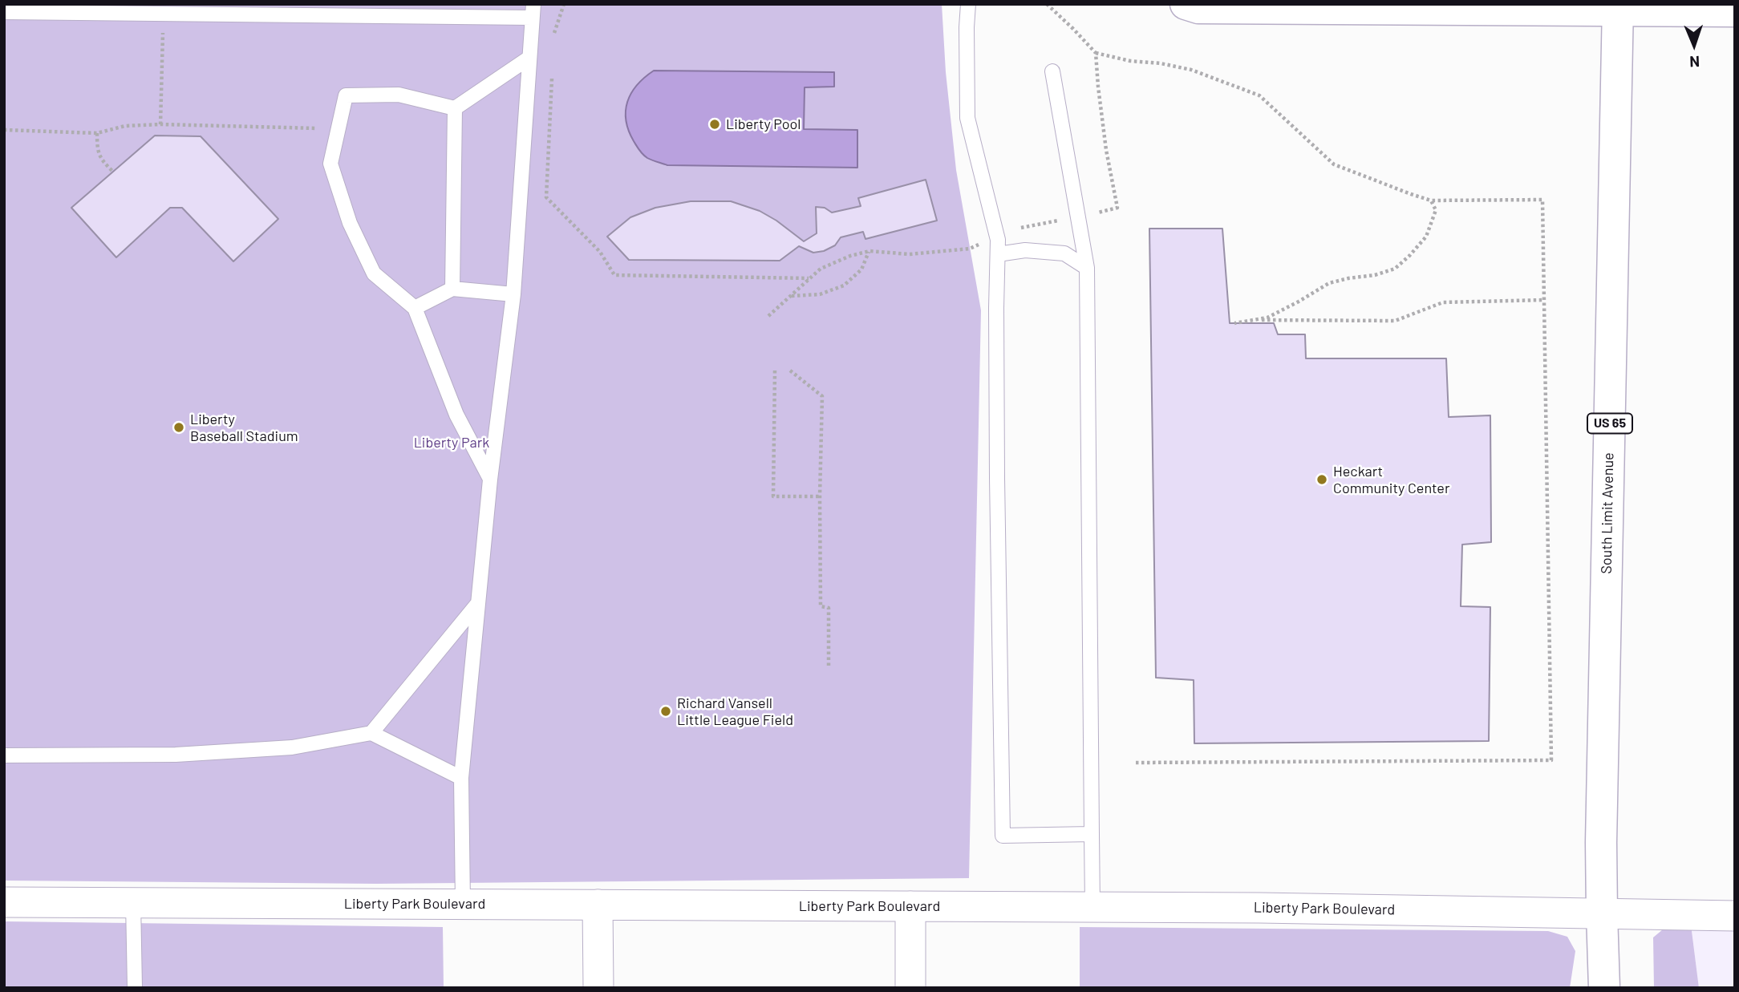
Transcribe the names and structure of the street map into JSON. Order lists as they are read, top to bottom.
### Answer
{
  "streets": {
    "main road": ["US 65", "South Limit Avenue"],
    "street": ["Liberty Park Boulevard"]
  },
  "crossings": [
    ["South Limit Avenue", "Liberty Park Boulevard"]
  ],
  "parks": ["Liberty Park"],
  "places": [
    "Liberty Pool",
    "Liberty Baseball Stadium",
    "Heckart Community Center",
    "Richard Vansell Little League Field"
  ],
  "north": "bottom"
}
